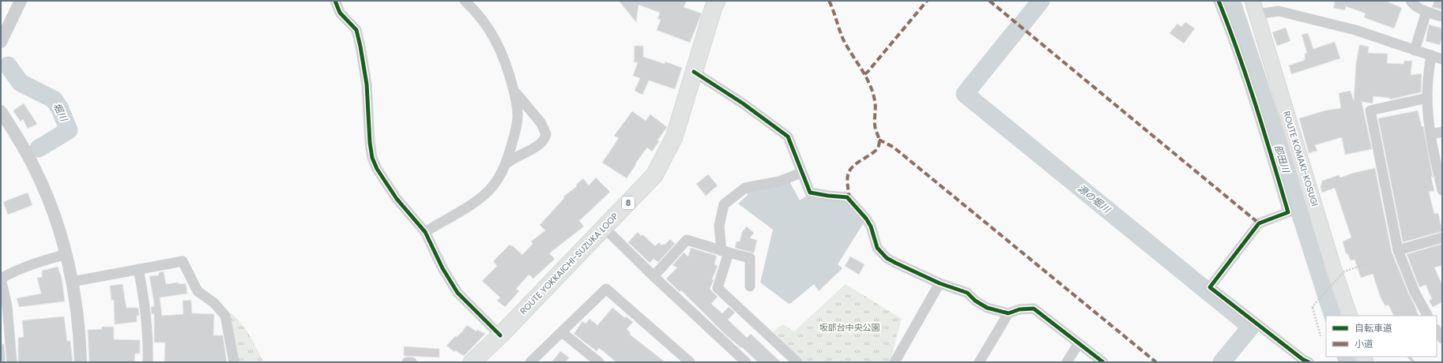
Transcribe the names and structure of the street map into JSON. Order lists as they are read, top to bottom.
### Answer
{
  "streets": {
    "main road": ["ROUTE KOMAKI-KOSUGI", "8", "ROUTE YOKKAICHI-SUZUKA LOOP"]
  },
  "water": ["堀川", "部田川", "源の堀川"],
  "parks": ["坂部台中央公園"],
  "legend": ["自転車道", "小道"]
}
